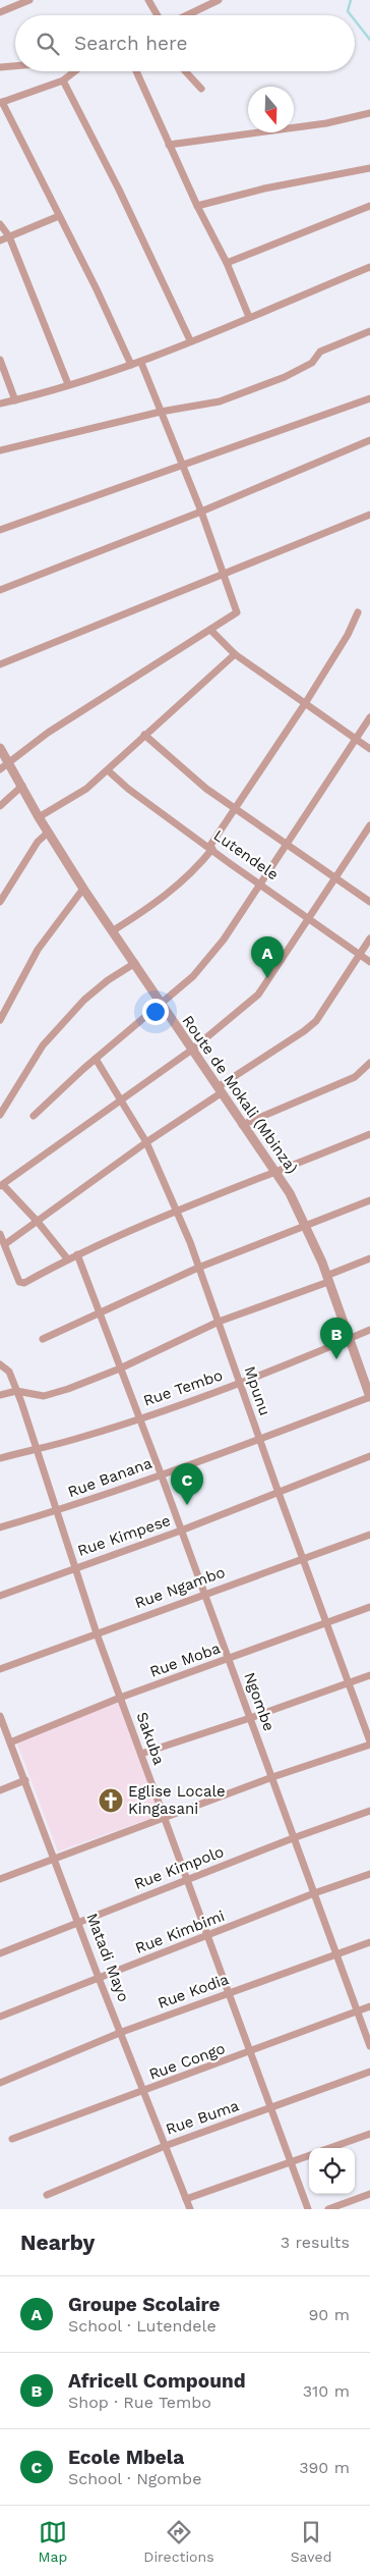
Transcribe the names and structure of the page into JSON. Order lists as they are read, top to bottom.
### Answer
{
  "streets": {
    "street": [
      "Lutendele",
      "Route de Mokali (Mbinza)",
      "Rue Tembo",
      "Mpunu",
      "Rue Banana",
      "Rue Kimpese",
      "Rue Ngambo",
      "Rue Moba",
      "Ngombe",
      "Sakuba",
      "Rue Kimpolo",
      "Rue Kimbimi",
      "Matadi Mayo",
      "Rue Kodia",
      "Rue Congo",
      "Rue Buma"
    ]
  },
  "crossings": [
    ["Route de Mokali (Mbinza)", "Rue Tembo"],
    ["Route de Mokali (Mbinza)", "Rue Banana"],
    ["Rue Tembo", "Mpunu"],
    ["Rue Tembo", "Ngombe"],
    ["Rue Tembo", "Sakuba"],
    ["Mpunu", "Rue Banana"],
    ["Mpunu", "Rue Kimpese"],
    ["Mpunu", "Rue Ngambo"],
    ["Mpunu", "Rue Moba"],
    ["Rue Banana", "Ngombe"],
    ["Rue Banana", "Sakuba"],
    ["Rue Kimpese", "Ngombe"],
    ["Rue Kimpese", "Sakuba"],
    ["Rue Ngambo", "Ngombe"],
    ["Rue Ngambo", "Sakuba"],
    ["Rue Moba", "Ngombe"],
    ["Rue Moba", "Sakuba"],
    ["Rue Moba", "Matadi Mayo"],
    ["Ngombe", "Rue Kimpolo"],
    ["Ngombe", "Rue Kimbimi"],
    ["Ngombe", "Rue Kodia"],
    ["Ngombe", "Rue Congo"],
    ["Sakuba", "Rue Kimpolo"],
    ["Sakuba", "Rue Kimbimi"],
    ["Sakuba", "Rue Kodia"],
    ["Sakuba", "Rue Congo"],
    ["Sakuba", "Rue Buma"],
    ["Rue Kimpolo", "Matadi Mayo"],
    ["Rue Kimbimi", "Matadi Mayo"],
    ["Matadi Mayo", "Rue Kodia"],
    ["Matadi Mayo", "Rue Congo"],
    ["Matadi Mayo", "Rue Buma"]
  ],
  "places": {
    "church": ["Eglise Locale Kingasani"]
  },
  "north": "bottom",
  "page": {
    "search": "Search here",
    "pins": ["A", "B", "C"],
    "heading": ["Nearby", "3 results"],
    "list": [
      {
        "mark": "A",
        "name": "Groupe Scolaire",
        "note": "School · Lutendele",
        "value": "90 m"
      },
      {
        "mark": "B",
        "name": "Africell Compound",
        "note": "Shop · Rue Tembo",
        "value": "310 m"
      },
      {
        "mark": "C",
        "name": "Ecole Mbela",
        "note": "School · Ngombe",
        "value": "390 m"
      }
    ],
    "nav": ["Map", "Directions", "Saved"]
  }
}
